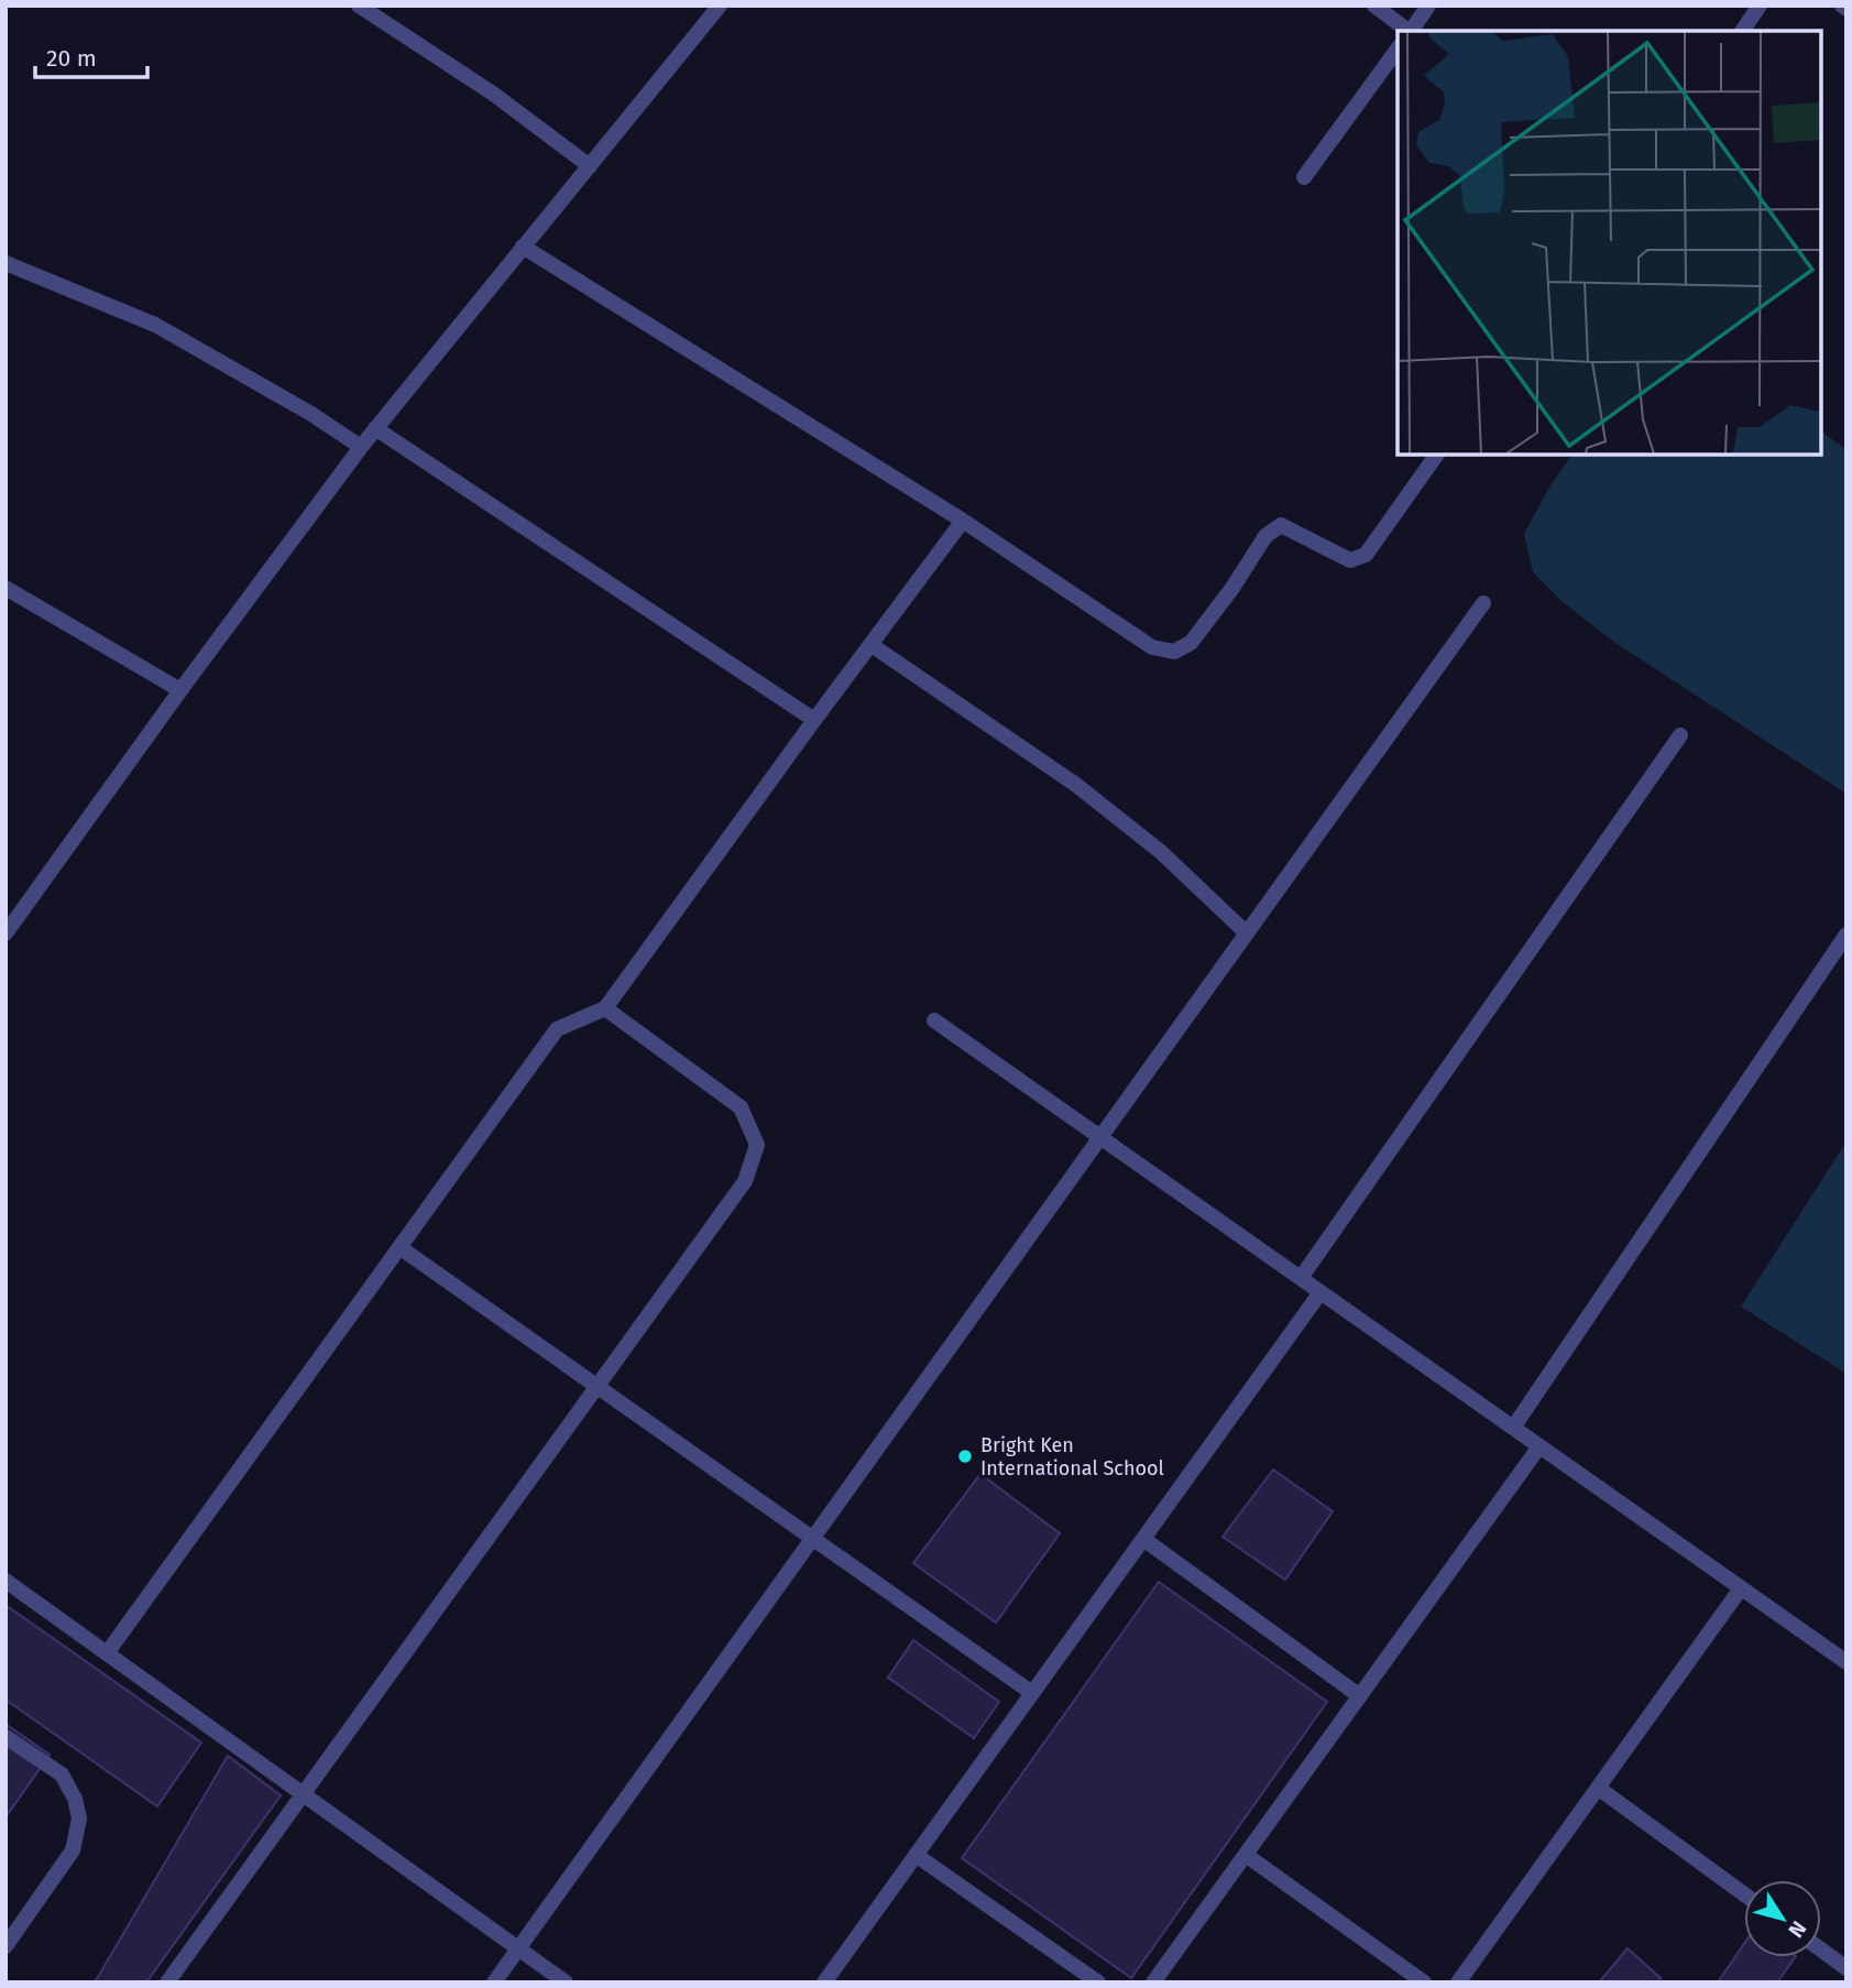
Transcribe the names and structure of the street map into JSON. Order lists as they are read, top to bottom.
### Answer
{
  "places": ["Bright Ken International School"],
  "scale_bar": "20 m",
  "north": "bottom right"
}
